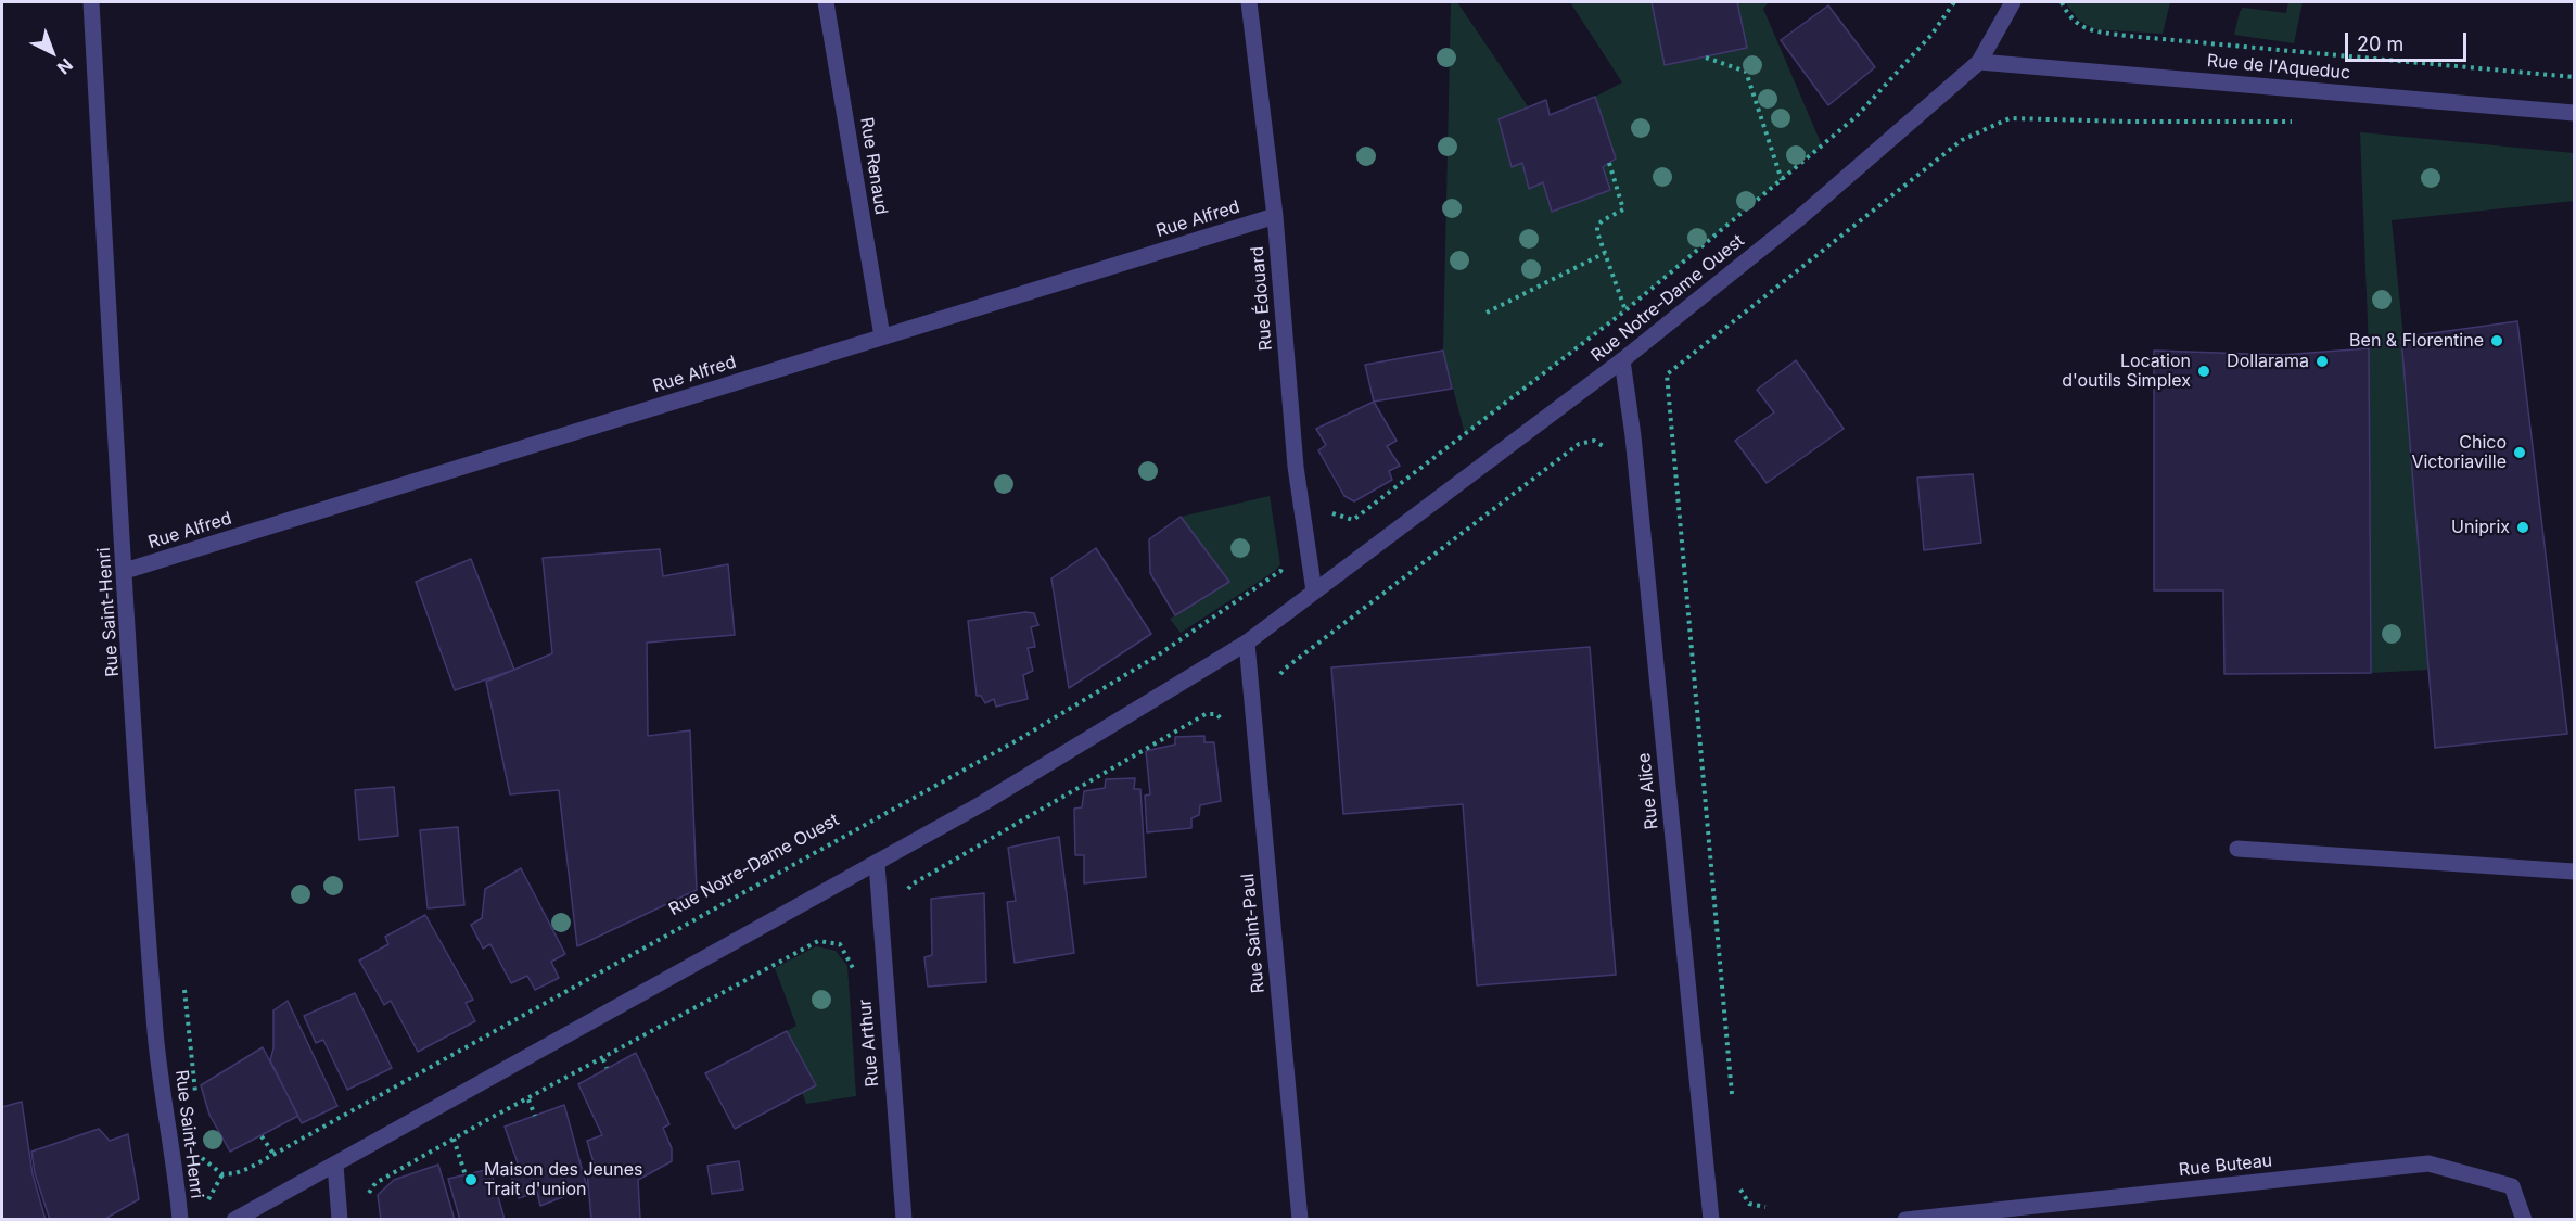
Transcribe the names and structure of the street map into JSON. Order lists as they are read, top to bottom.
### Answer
{
  "streets": {
    "street": [
      "Rue de l'Aqueduc",
      "Rue Renaud",
      "Rue Alfred",
      "Rue Édouard",
      "Rue Notre-Dame Ouest",
      "Rue Saint-Henri",
      "Rue Alice",
      "Rue Saint-Paul",
      "Rue Arthur",
      "Rue Buteau"
    ]
  },
  "crossings": [
    ["Rue de l'Aqueduc", "Rue Notre-Dame Ouest"],
    ["Rue Renaud", "Rue Alfred"],
    ["Rue Alfred", "Rue Édouard"],
    ["Rue Alfred", "Rue Saint-Henri"],
    ["Rue Édouard", "Rue Notre-Dame Ouest"],
    ["Rue Notre-Dame Ouest", "Rue Alice"],
    ["Rue Notre-Dame Ouest", "Rue Saint-Paul"],
    ["Rue Notre-Dame Ouest", "Rue Arthur"]
  ],
  "places": [
    "Ben & Florentine",
    "Dollarama",
    "Location d'outils Simplex",
    "Chico Victoriaville",
    "Uniprix",
    "Maison des Jeunes Trait d'union"
  ],
  "scale_bar": "20 m",
  "north": "bottom right"
}
